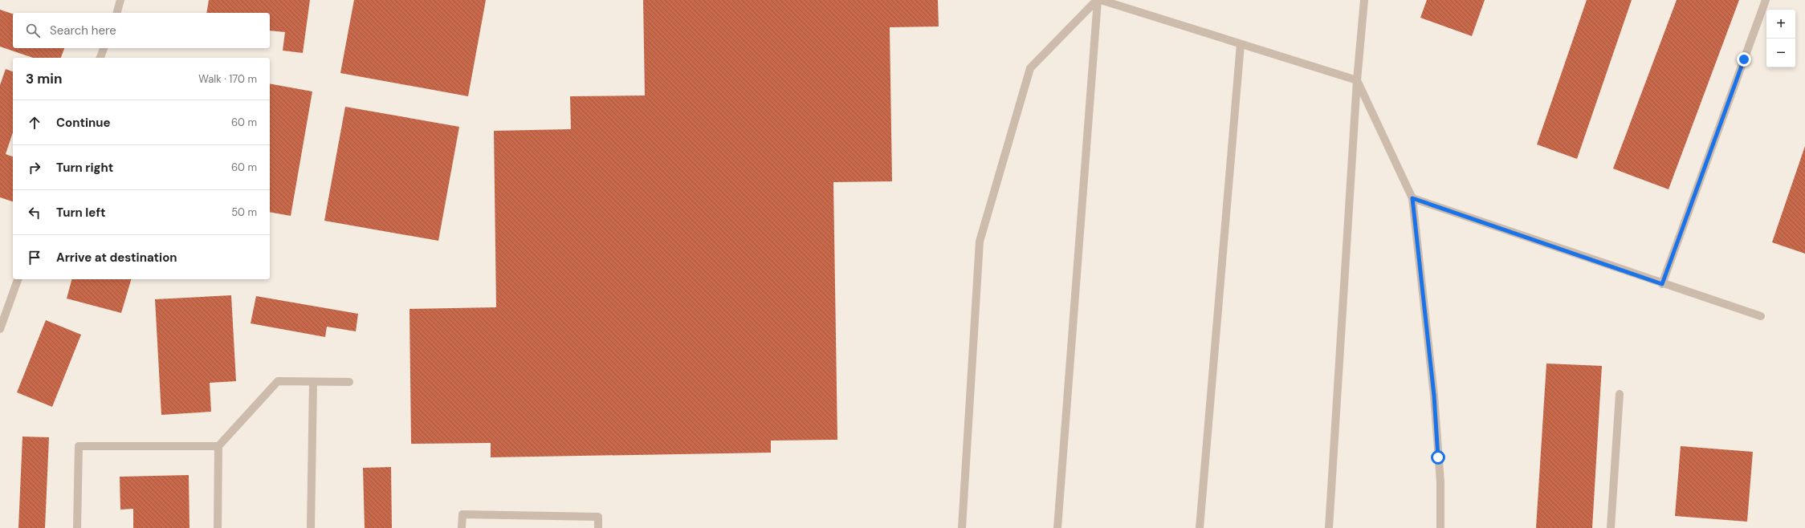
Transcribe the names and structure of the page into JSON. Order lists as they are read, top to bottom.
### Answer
{
  "page": {
    "map_buttons": ["+", "−"],
    "search": "Search here",
    "heading": ["3 min", "Walk · 170 m"],
    "list": [
      ["Continue", "60 m"],
      ["Turn right", "60 m"],
      ["Turn left", "50 m"],
      "Arrive at destination"
    ]
  }
}
